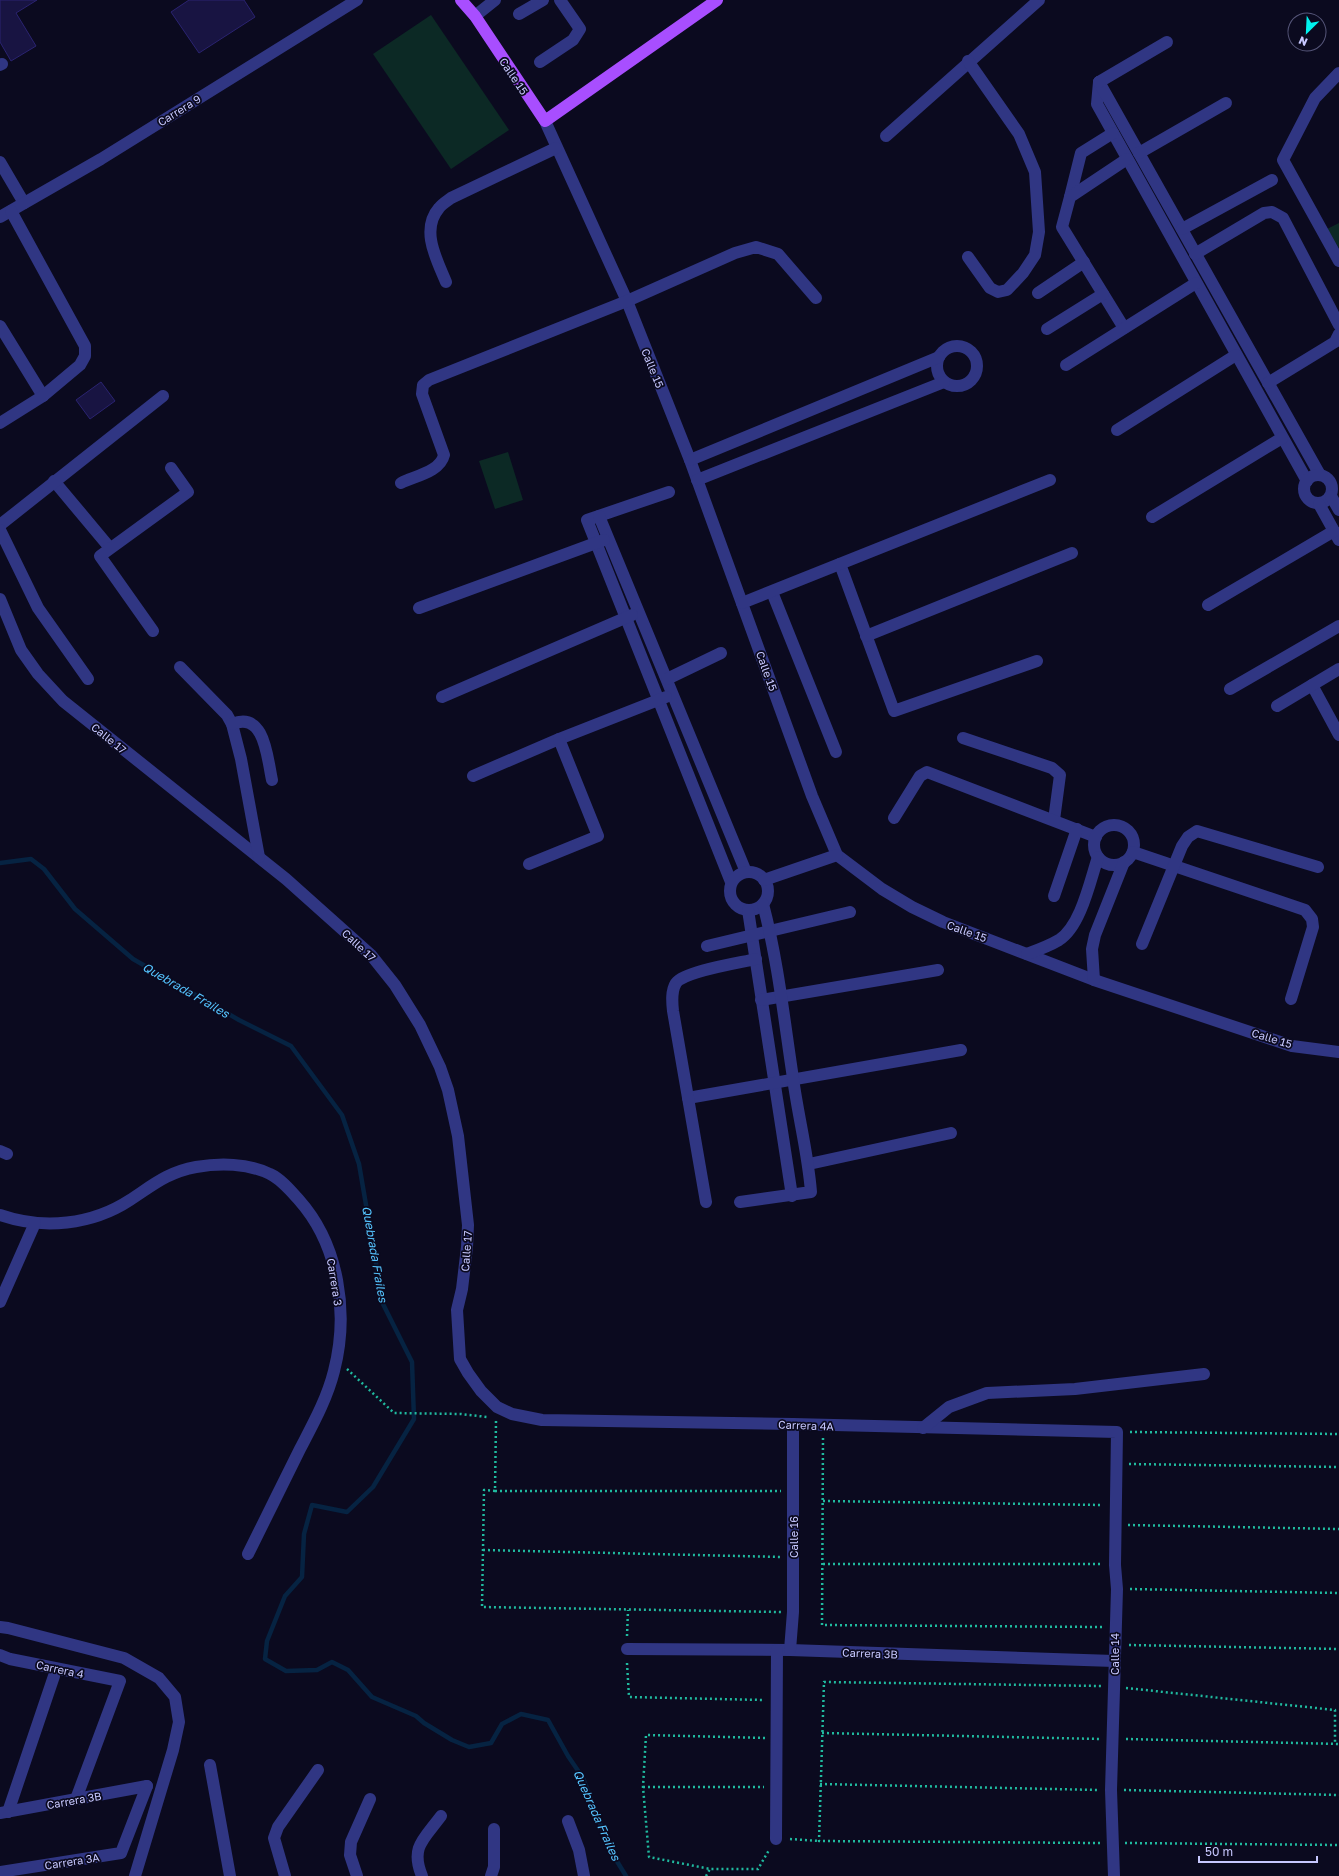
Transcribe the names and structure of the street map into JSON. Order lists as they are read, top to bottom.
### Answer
{
  "streets": {
    "main road": ["Calle 15"],
    "street": [
      "Carrera 9",
      "Calle 17",
      "Carrera 3",
      "Carrera 4A",
      "Calle 16",
      "Carrera 3B",
      "Calle 14",
      "Carrera 4",
      "Carrera 3A"
    ]
  },
  "crossings": [
    ["Calle 17", "Carrera 4A"],
    ["Carrera 4A", "Calle 16"],
    ["Carrera 4A", "Calle 14"],
    ["Calle 16", "Carrera 3B"],
    ["Carrera 3B", "Calle 14"],
    ["Carrera 3B", "Carrera 4"],
    ["Carrera 3B", "Carrera 3A"]
  ],
  "water": ["Quebrada Frailes"],
  "scale_bar": "50 m",
  "north": "bottom left"
}
